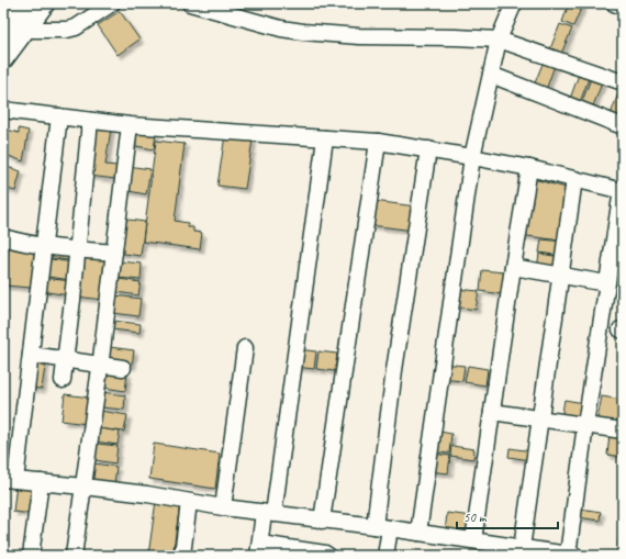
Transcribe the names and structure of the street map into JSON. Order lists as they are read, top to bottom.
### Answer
{
  "scale_bar": "50 m"
}
